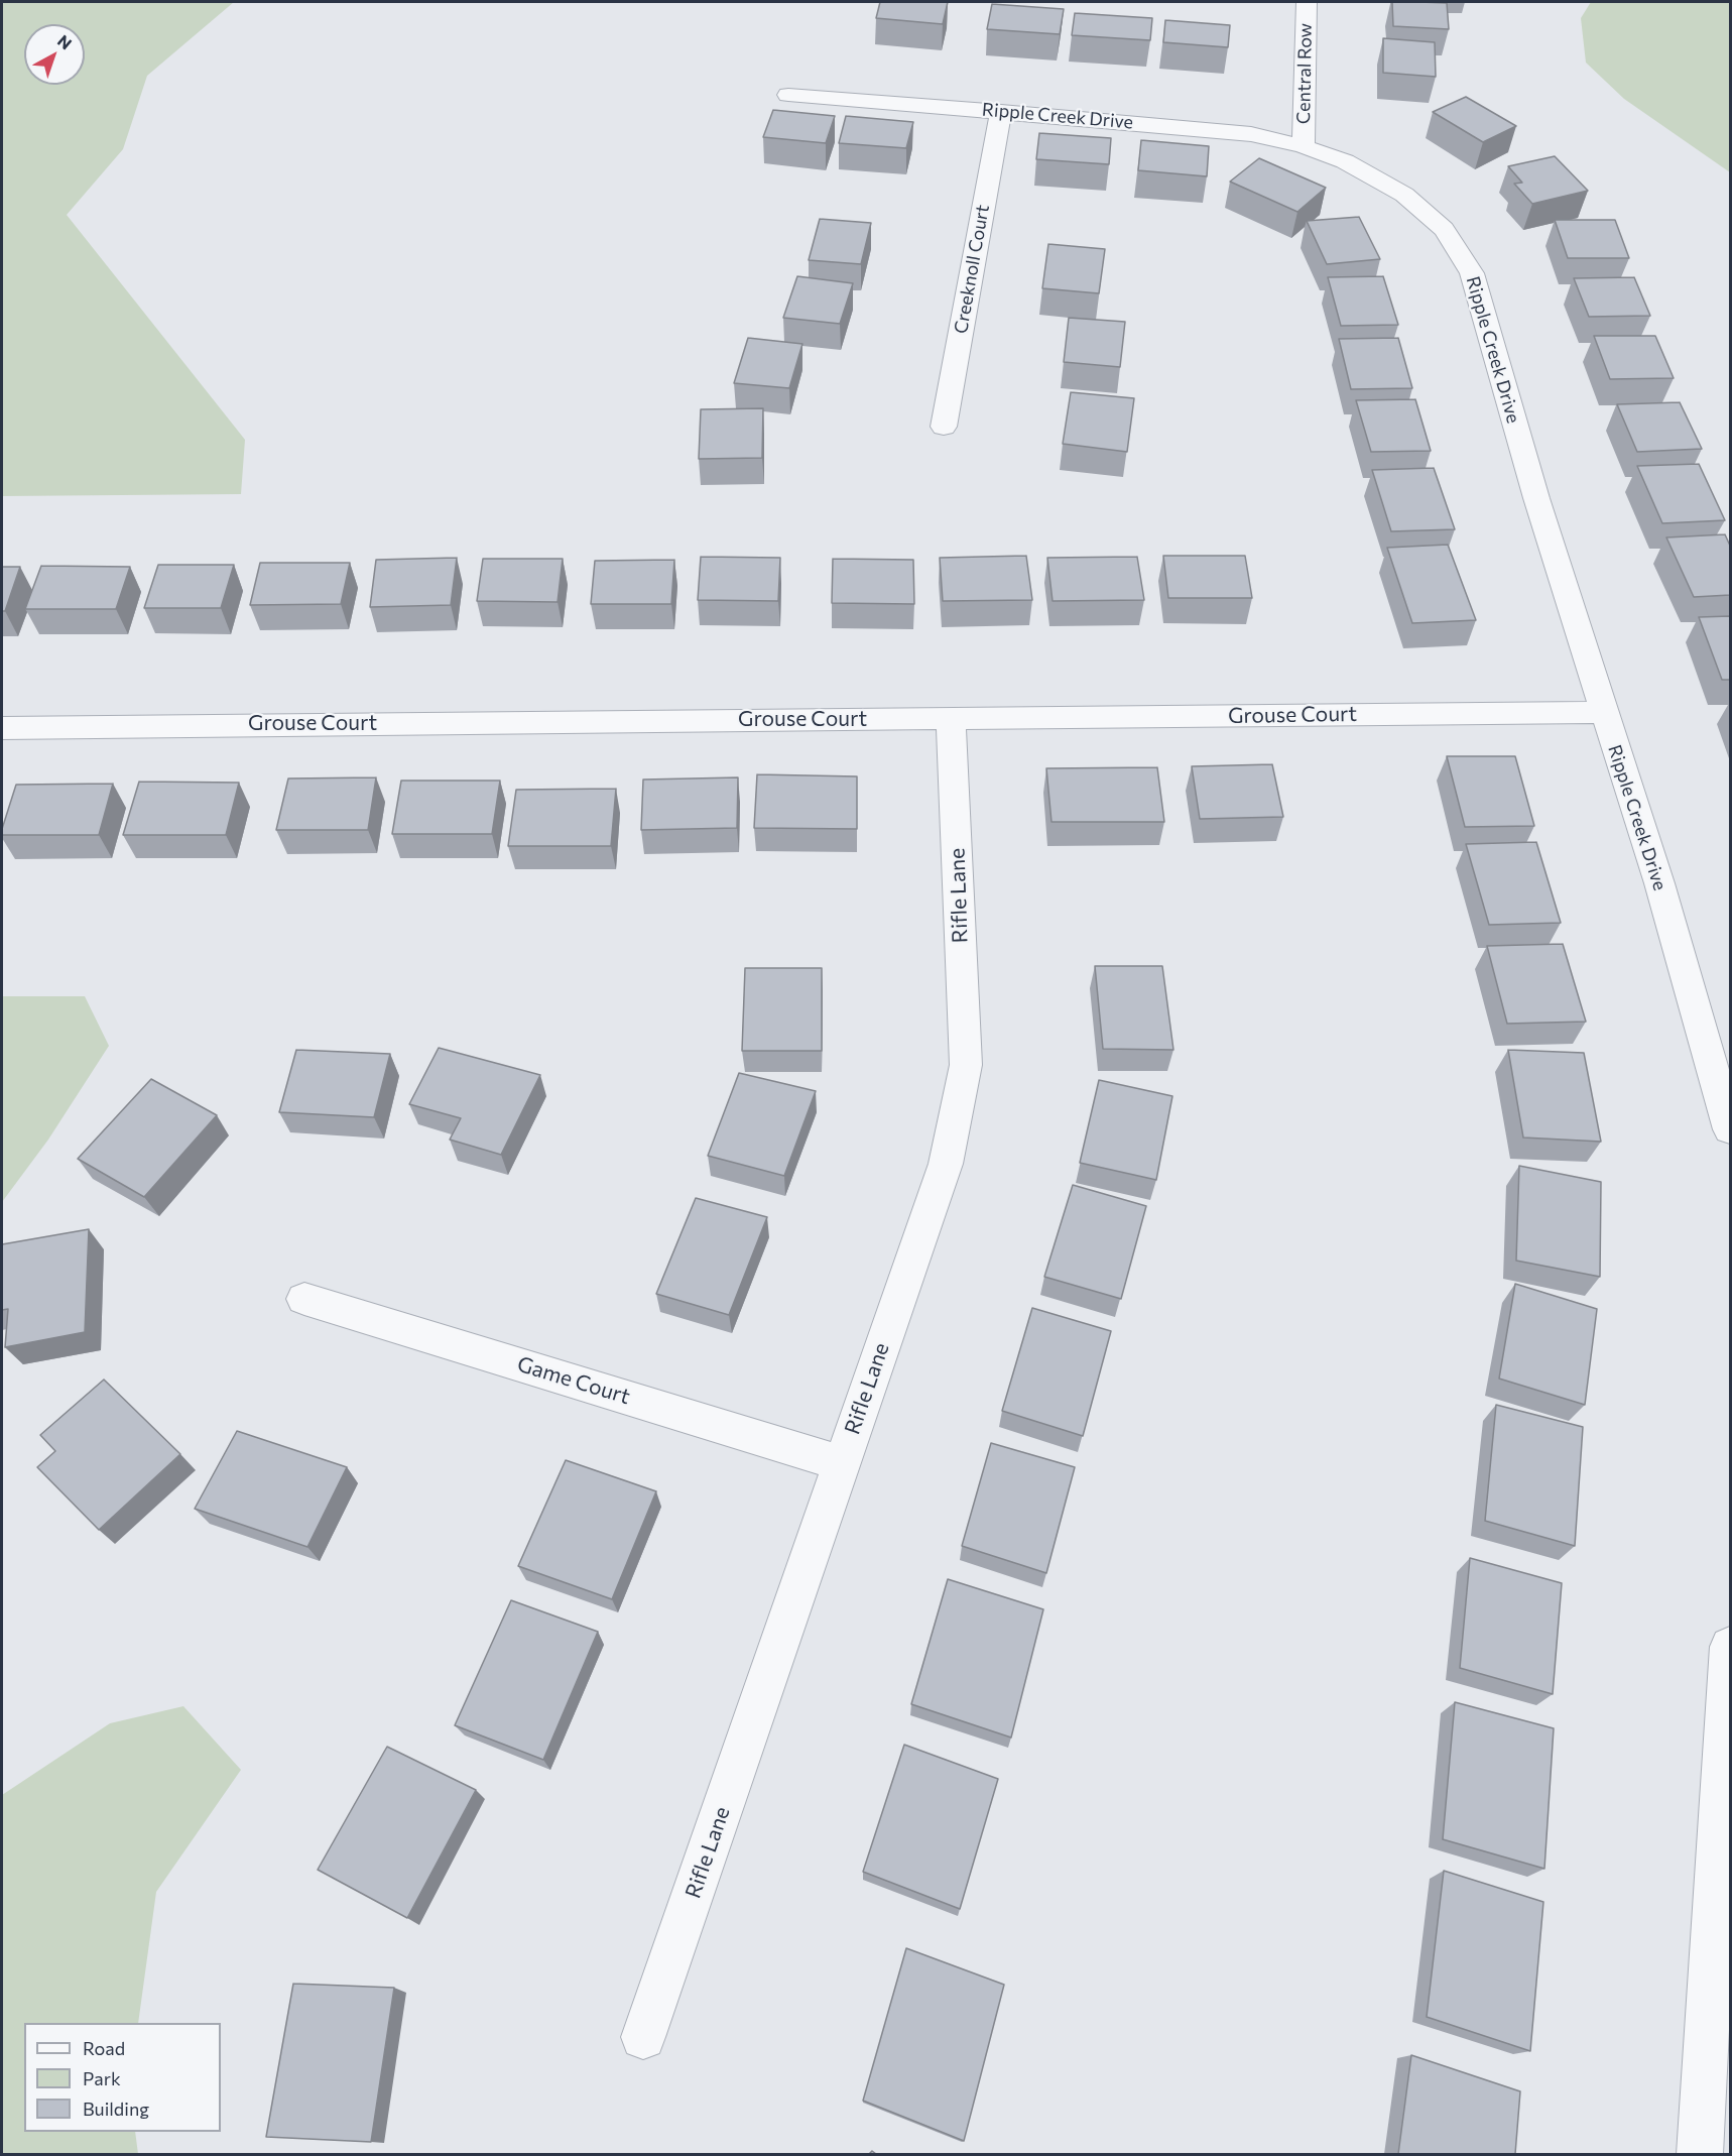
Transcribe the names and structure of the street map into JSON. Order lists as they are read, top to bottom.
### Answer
{
  "streets": {
    "street": [
      "Central Row",
      "Ripple Creek Drive",
      "Creeknoll Court",
      "Grouse Court",
      "Rifle Lane",
      "Game Court"
    ]
  },
  "crossings": [
    ["Central Row", "Ripple Creek Drive"],
    ["Ripple Creek Drive", "Creeknoll Court"],
    ["Ripple Creek Drive", "Grouse Court"],
    ["Grouse Court", "Rifle Lane"],
    ["Rifle Lane", "Game Court"]
  ],
  "legend": ["Road", "Park", "Building"],
  "north": "top right"
}
